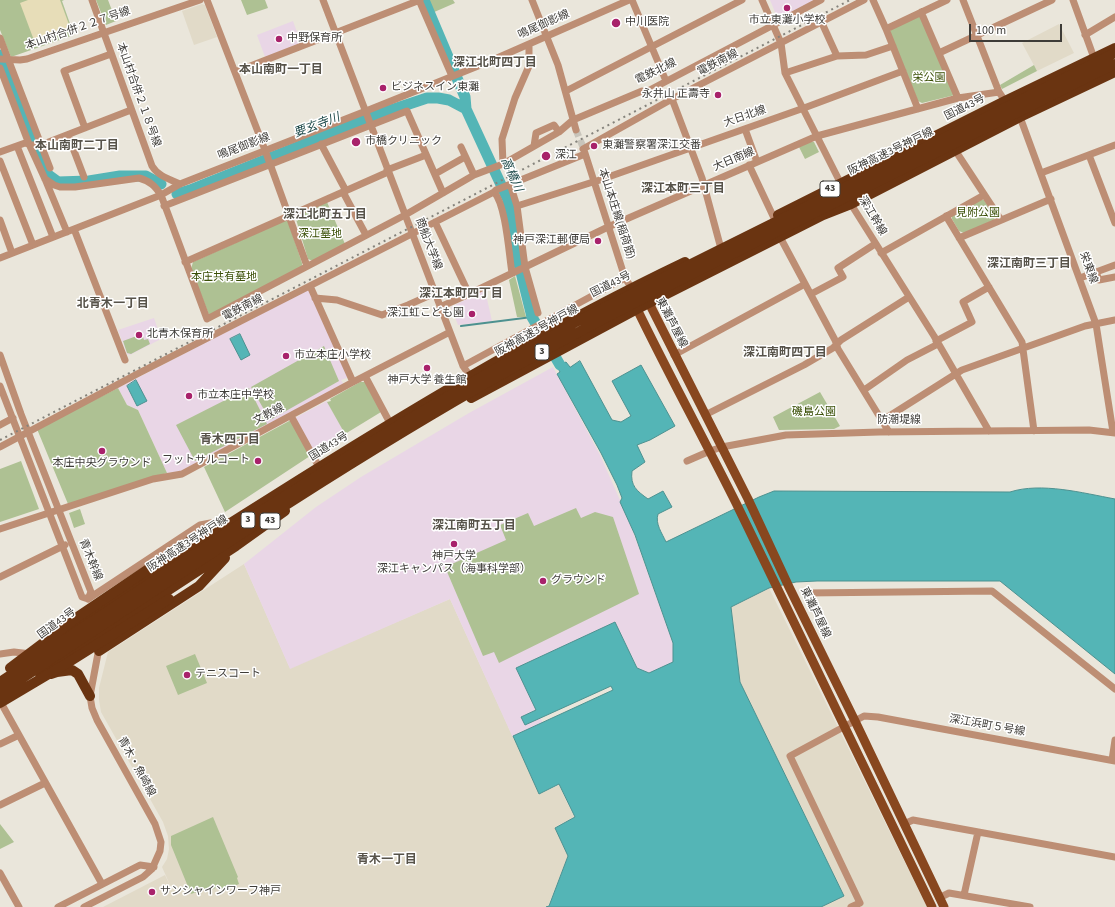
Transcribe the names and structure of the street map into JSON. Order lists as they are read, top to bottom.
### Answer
{
  "streets": {
    "highway": [
      "国道43号",
      "阪神高速3号神戸線",
      "43",
      "3"
    ],
    "main road": ["東灘芦屋線"],
    "street": [
      "鳴尾御影線",
      "本山村合併２２７号線",
      "電鉄南線",
      "電鉄北線",
      "本山村合併２１８号線",
      "大日北線",
      "大日南線",
      "本山本庄線(稲荷筋)",
      "深江幹線",
      "商船大学線",
      "栄東線",
      "文教線",
      "防潮堤線",
      "青木幹線",
      "深江浜町５号線",
      "青木・魚崎線"
    ]
  },
  "crossings": [
    ["鳴尾御影線", "本山村合併２１８号線"],
    ["鳴尾御影線", "商船大学線"],
    ["本山村合併２２７号線", "本山村合併２１８号線"],
    ["電鉄南線", "本山本庄線(稲荷筋)"],
    ["電鉄南線", "深江幹線"],
    ["電鉄南線", "商船大学線"],
    ["電鉄南線", "青木幹線"],
    ["電鉄北線", "深江幹線"],
    ["国道43号", "本山本庄線(稲荷筋)"],
    ["国道43号", "深江幹線"],
    ["国道43号", "商船大学線"],
    ["国道43号", "東灘芦屋線"],
    ["国道43号", "青木・魚崎線"],
    ["大日北線", "本山本庄線(稲荷筋)"],
    ["大日北線", "深江幹線"],
    ["大日南線", "本山本庄線(稲荷筋)"],
    ["大日南線", "深江幹線"],
    ["大日南線", "商船大学線"],
    ["43", "深江幹線"],
    ["43", "商船大学線"],
    ["43", "栄東線"],
    ["43", "東灘芦屋線"],
    ["43", "青木・魚崎線"],
    ["本山本庄線(稲荷筋)", "東灘芦屋線"],
    ["深江幹線", "防潮堤線"],
    ["商船大学線", "文教線"],
    ["栄東線", "防潮堤線"],
    ["東灘芦屋線", "防潮堤線"],
    ["東灘芦屋線", "深江浜町５号線"],
    ["文教線", "青木幹線"],
    ["青木幹線", "青木・魚崎線"]
  ],
  "districts": [
    "深江北町四丁目",
    "本山南町一丁目",
    "本山南町二丁目",
    "深江本町三丁目",
    "深江北町五丁目",
    "深江南町三丁目",
    "深江本町四丁目",
    "北青木一丁目",
    "深江南町四丁目",
    "青木四丁目",
    "深江南町五丁目",
    "青木一丁目"
  ],
  "water": ["要玄寺川", "高橋川"],
  "parks": [
    "栄公園",
    "見附公園",
    "深江墓地",
    "本庄共有墓地",
    "磯島公園"
  ],
  "places": [
    "市立東灘小学校",
    "中川医院",
    "中野保育所",
    "ビジネスイン東灘",
    "永井山 正壽寺",
    "市橋クリニック",
    "東灘警察署深江交番",
    "深江",
    "神戸深江郵便局",
    "深江虹こども園",
    "北青木保育所",
    "市立本庄小学校",
    "神戸大学 養生館",
    "市立本庄中学校",
    "本庄中央グラウンド",
    "フットサルコート",
    "神戸大学 深江キャンパス（海事科学部）",
    "グラウンド",
    "テニスコート",
    "サンシャインワーフ神戸"
  ],
  "scale_bar": "100 m"
}
